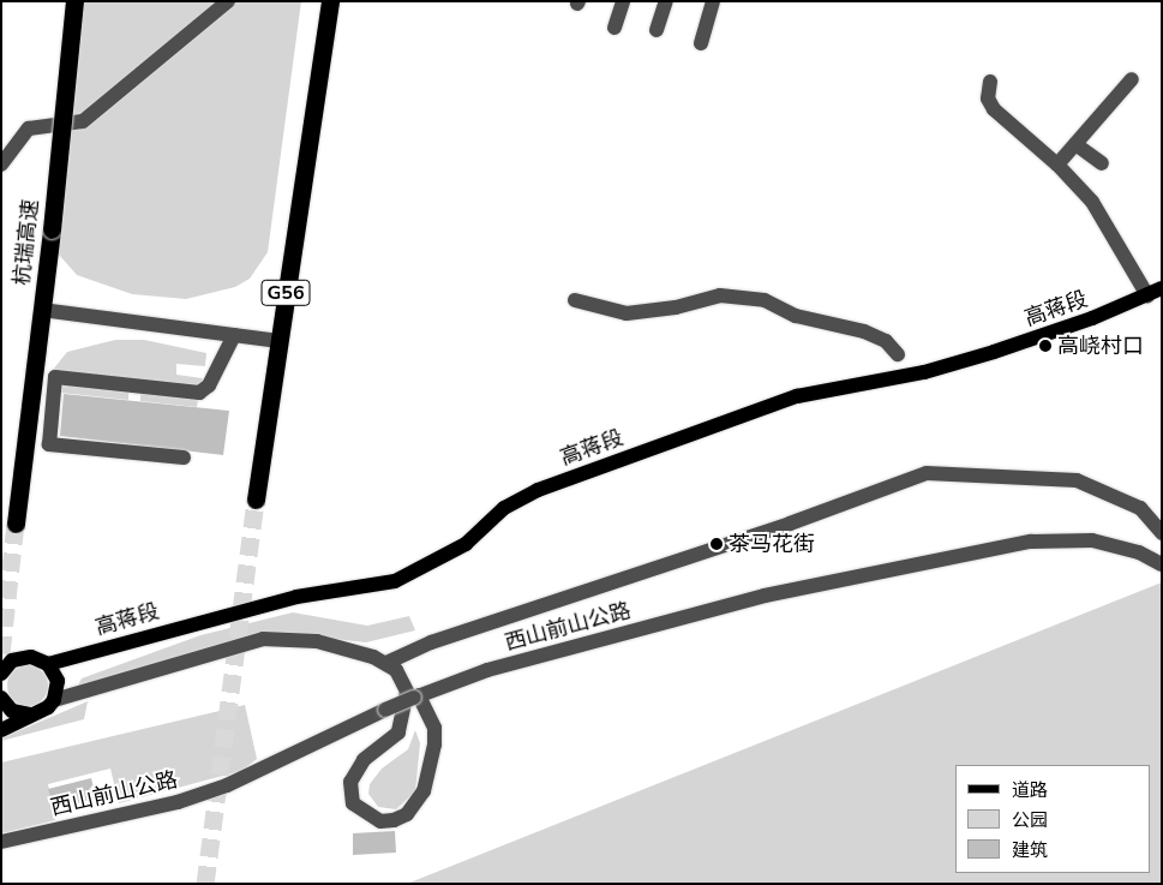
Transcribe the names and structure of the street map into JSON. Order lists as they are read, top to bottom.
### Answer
{
  "streets": {
    "highway": ["杭瑞高速", "G56"],
    "main road": ["高蒋段"],
    "street": ["西山前山公路"]
  },
  "places": ["高峣村口", "茶马花街"],
  "legend": ["道路", "公园", "建筑"]
}
